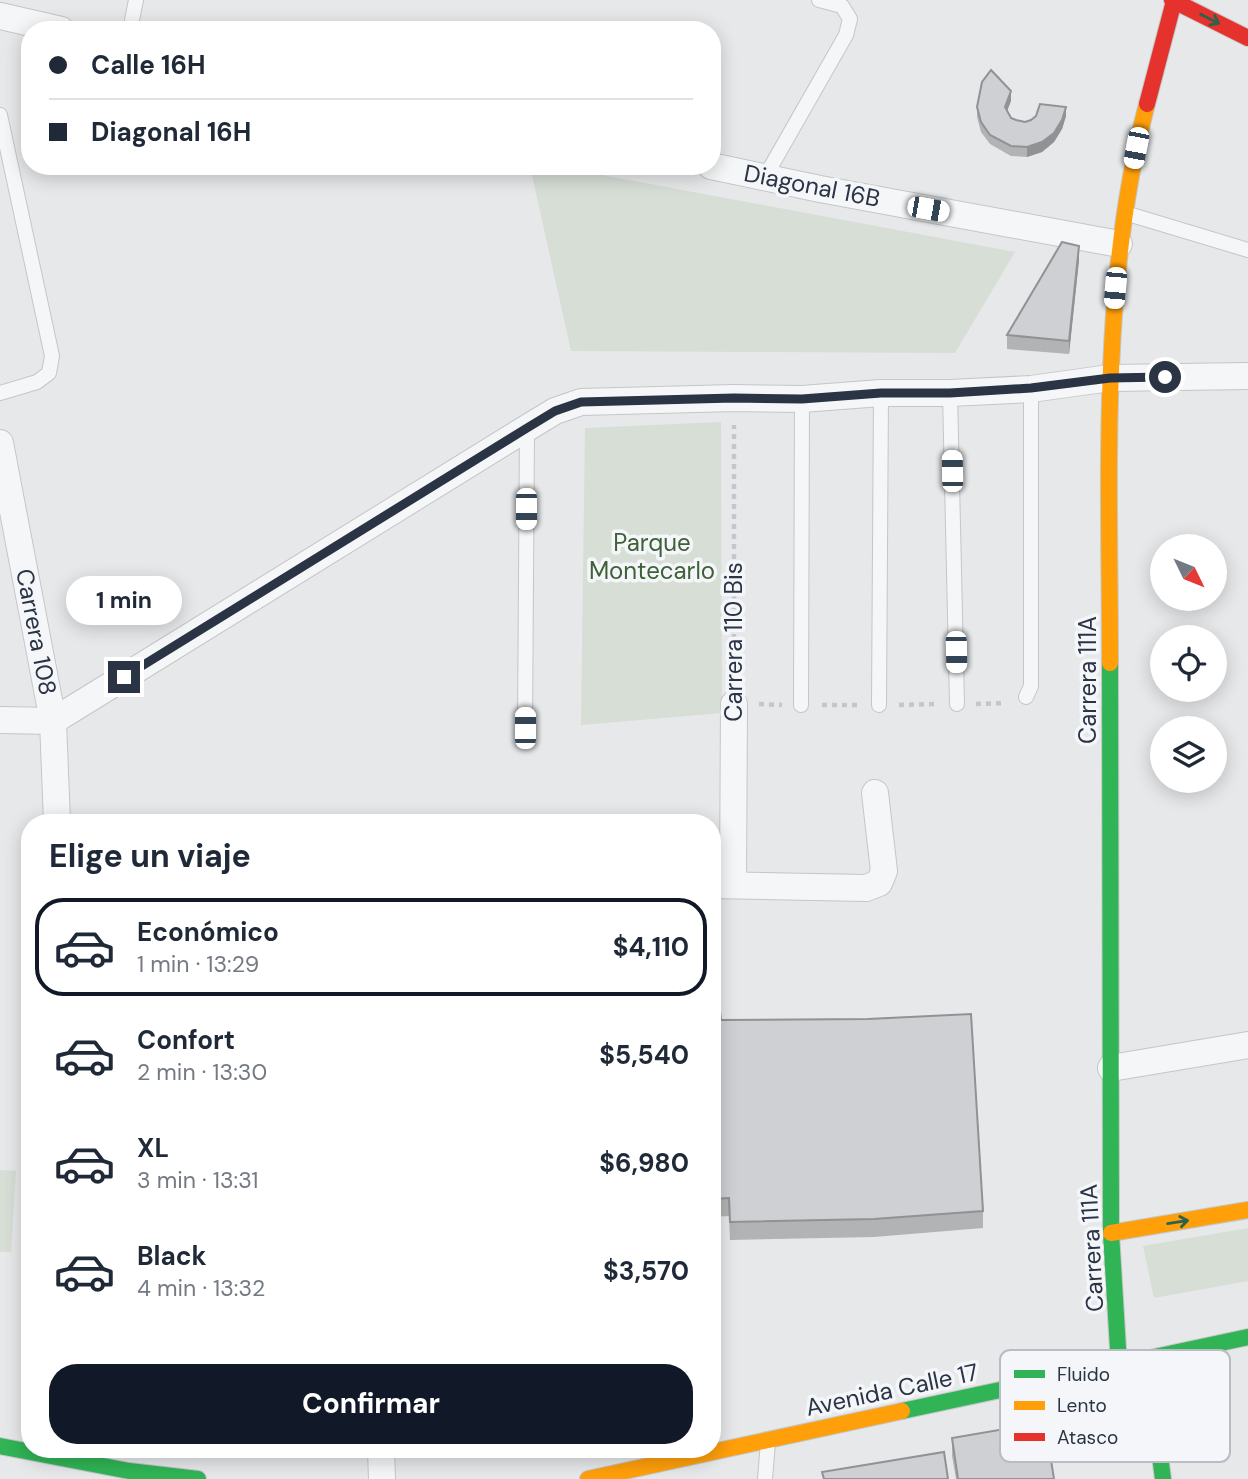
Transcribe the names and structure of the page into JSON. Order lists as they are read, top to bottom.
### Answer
{
  "streets": {
    "street": [
      "Diagonal 16B",
      "Carrera 108",
      "Carrera 110 Bis",
      "Carrera 111A",
      "Avenida Calle 17"
    ]
  },
  "crossings": [
    ["Diagonal 16B", "Carrera 111A"]
  ],
  "parks": ["Parque Montecarlo"],
  "legend": ["Fluido", "Lento", "Atasco"],
  "north": "bottom right",
  "page": {
    "banner": ["Calle 16H", "Diagonal 16H"],
    "bubble": "1 min",
    "heading": "Elige un viaje",
    "list": [
      {
        "name": "Económico",
        "note": "1 min · 13:29",
        "value": "$4,110"
      },
      {
        "name": "Confort",
        "note": "2 min · 13:30",
        "value": "$5,540"
      },
      {
        "name": "XL",
        "note": "3 min · 13:31",
        "value": "$6,980"
      },
      {
        "name": "Black",
        "note": "4 min · 13:32",
        "value": "$3,570"
      }
    ],
    "buttons": "Confirmar"
  }
}
